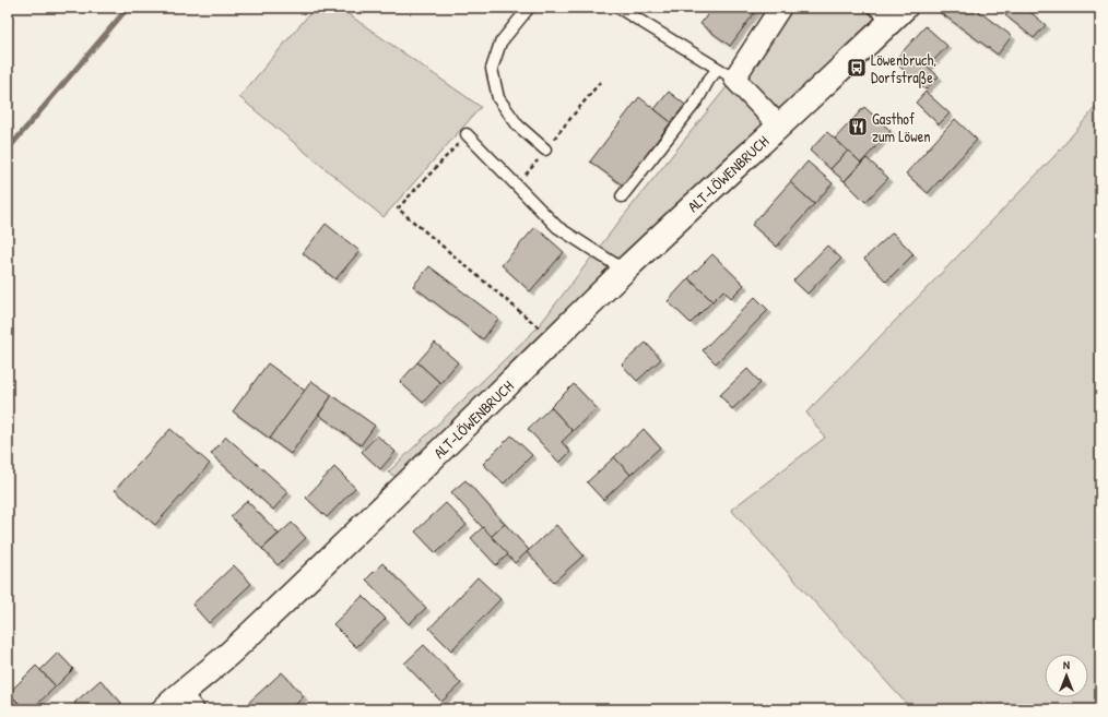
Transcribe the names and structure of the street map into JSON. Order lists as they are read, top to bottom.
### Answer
{
  "streets": {
    "street": ["ALT-LÖWENBRUCH"]
  },
  "places": {
    "bus stop": ["Löwenbruch, Dorfstraße"],
    "restaurant": ["Gasthof zum Löwen"]
  },
  "north": "top"
}
